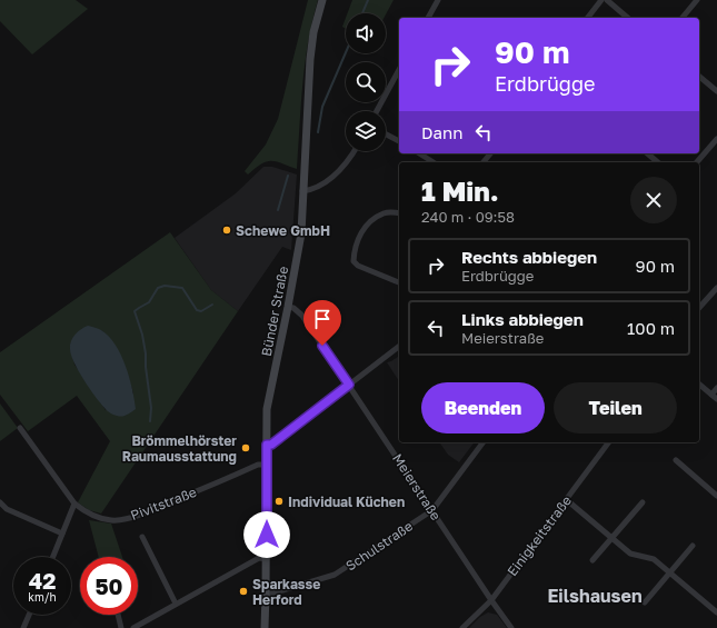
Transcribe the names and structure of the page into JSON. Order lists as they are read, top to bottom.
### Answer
{
  "streets": {
    "main road": ["Bünder Straße"],
    "street": [
      "Meierstraße",
      "Pivitstraße",
      "Einigkeitstraße",
      "Schulstraße"
    ]
  },
  "crossings": [
    ["Bünder Straße", "Meierstraße"],
    ["Bünder Straße", "Pivitstraße"],
    ["Bünder Straße", "Schulstraße"],
    ["Meierstraße", "Einigkeitstraße"],
    ["Meierstraße", "Schulstraße"]
  ],
  "districts": ["Eilshausen"],
  "places": [
    "Schewe GmbH",
    "Brömmelhörster Raumausstattung",
    "Individual Küchen",
    "Sparkasse Herford"
  ],
  "page": {
    "turn": ["90 m", "Erdbrügge"],
    "then": "Dann",
    "heading": ["1 Min.", "240 m · 09:58"],
    "list": [
      {
        "name": "Rechts abbiegen",
        "note": "Erdbrügge",
        "value": "90 m"
      },
      {
        "name": "Links abbiegen",
        "note": "Meierstraße",
        "value": "100 m"
      }
    ],
    "buttons": ["Beenden", "Teilen"],
    "speed": "42 km/h",
    "limit": "50"
  }
}
